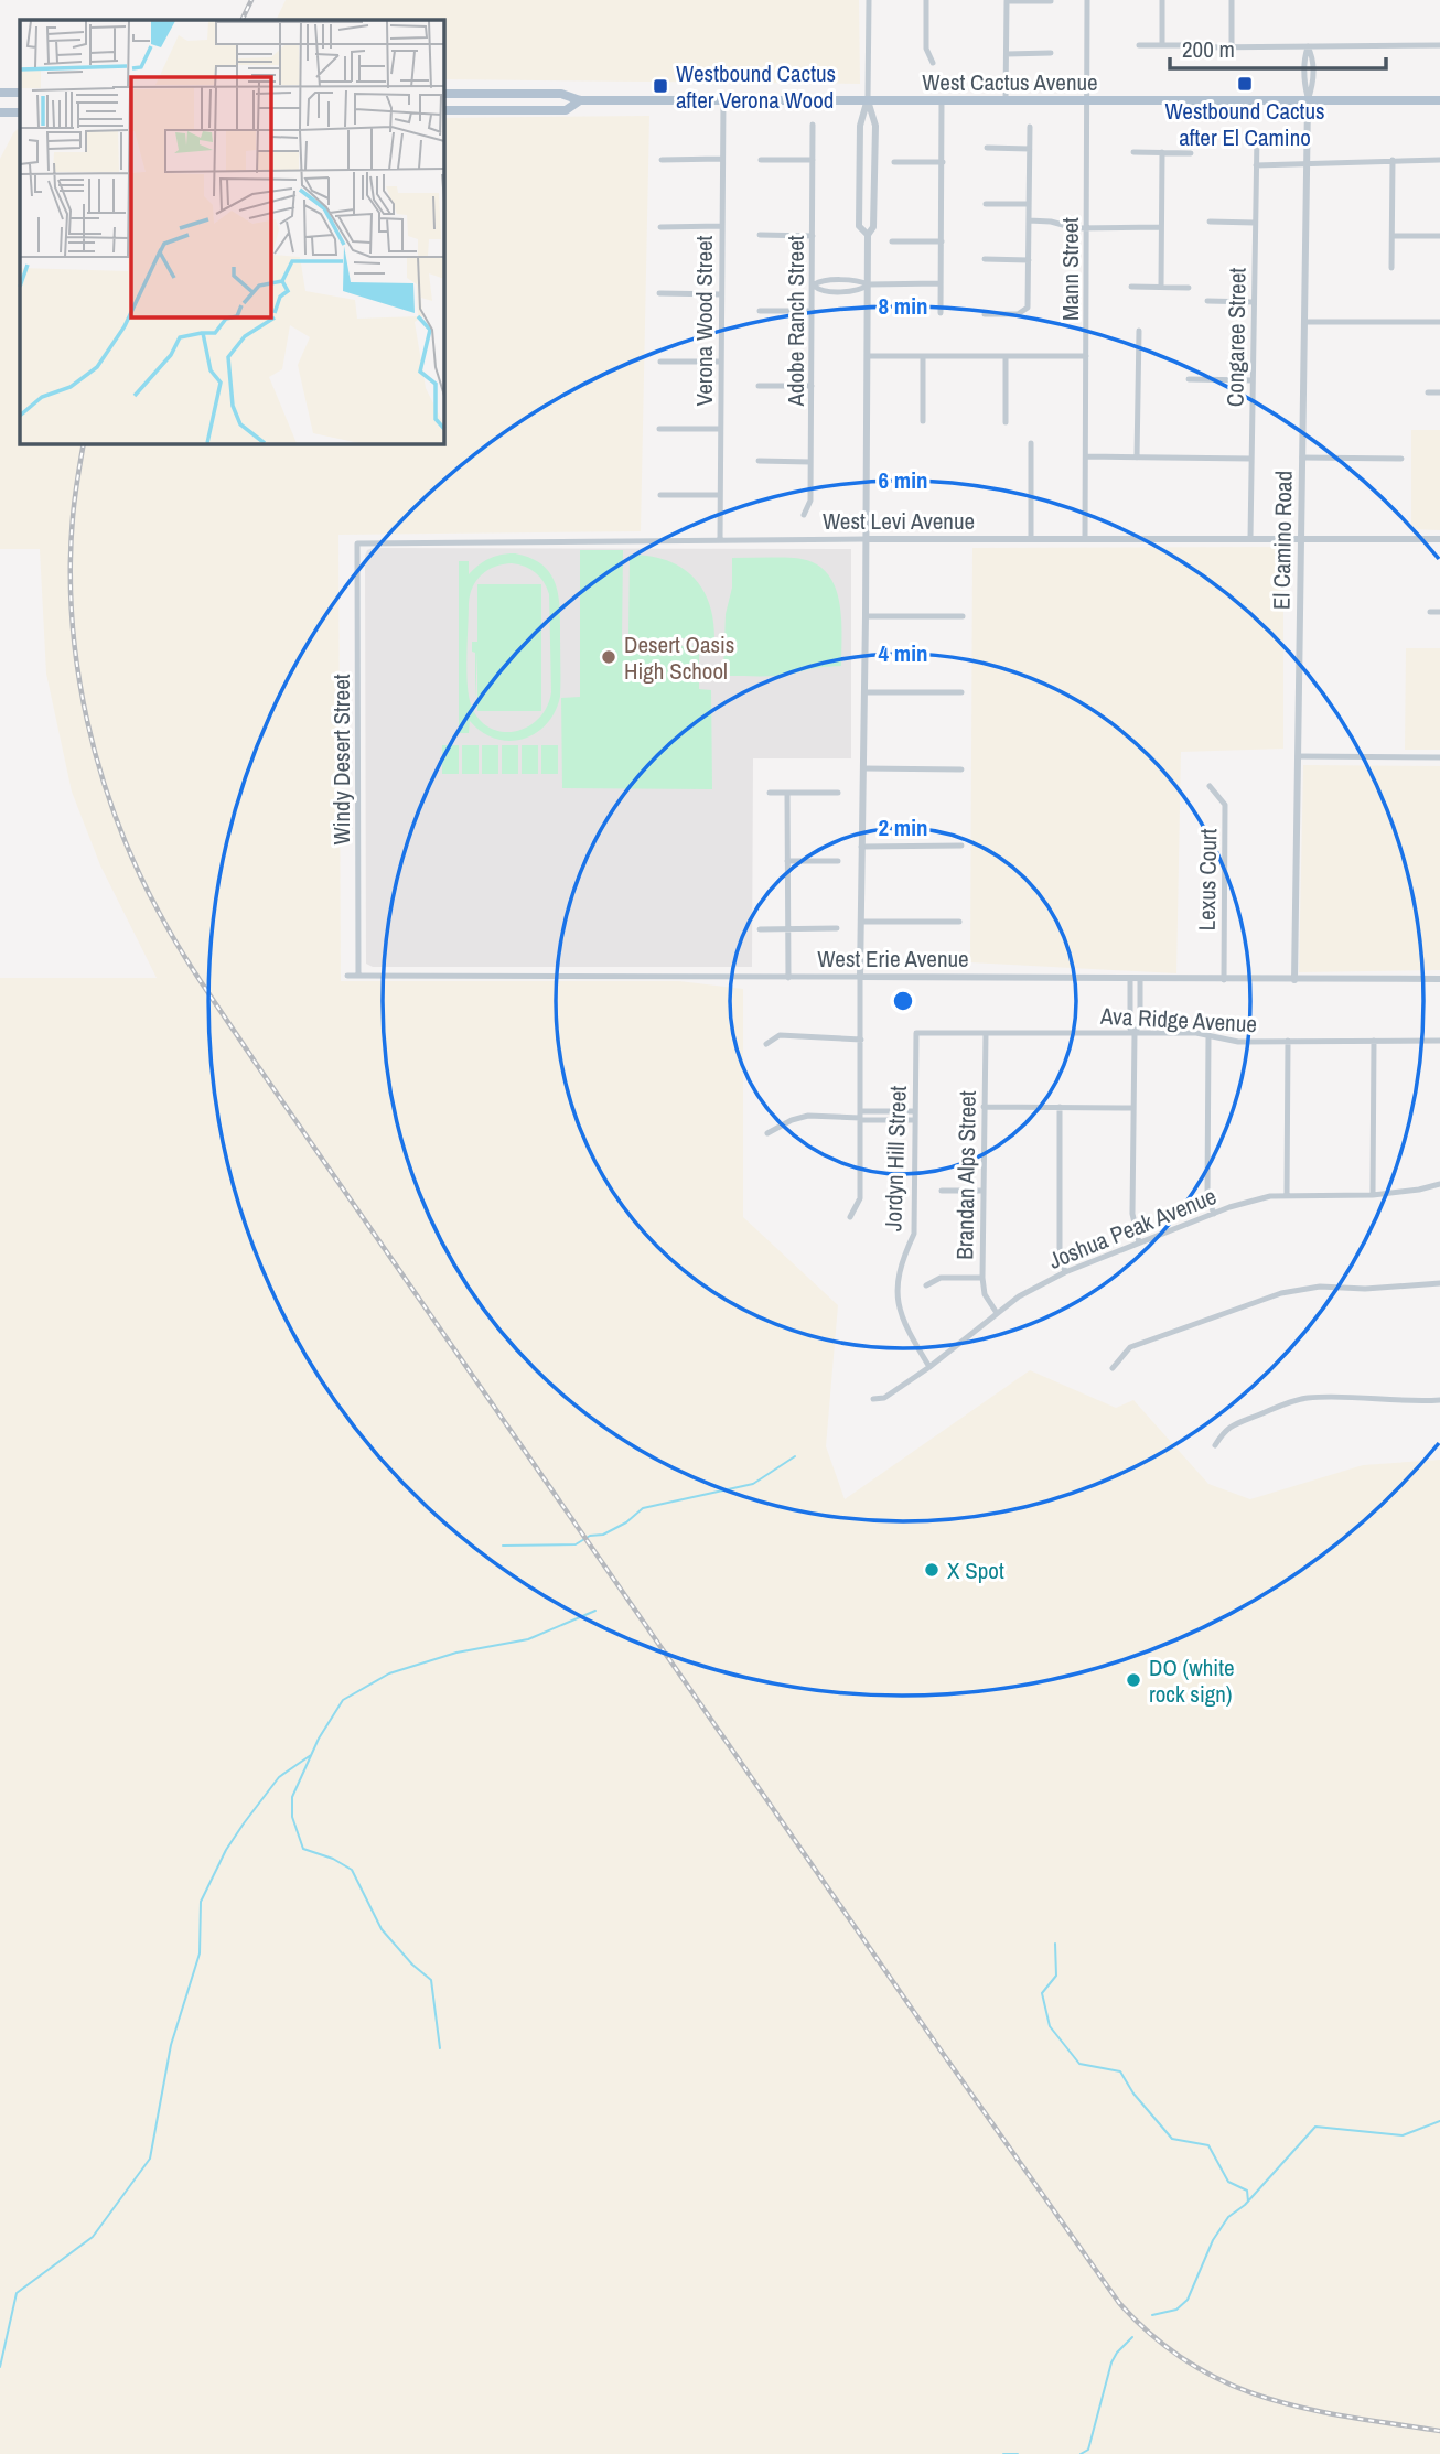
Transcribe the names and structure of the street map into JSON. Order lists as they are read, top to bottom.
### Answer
{
  "streets": {
    "main road": ["West Cactus Avenue"],
    "street": [
      "Mann Street",
      "Verona Wood Street",
      "Adobe Ranch Street",
      "Congaree Street",
      "West Levi Avenue",
      "El Camino Road",
      "Windy Desert Street",
      "Lexus Court",
      "West Erie Avenue",
      "Ava Ridge Avenue",
      "Jordyn Hill Street",
      "Brandan Alps Street",
      "Joshua Peak Avenue"
    ]
  },
  "crossings": [
    ["West Cactus Avenue", "Mann Street"],
    ["West Cactus Avenue", "Verona Wood Street"],
    ["West Cactus Avenue", "El Camino Road"],
    ["Mann Street", "West Levi Avenue"],
    ["Verona Wood Street", "West Levi Avenue"],
    ["Congaree Street", "West Levi Avenue"],
    ["West Levi Avenue", "El Camino Road"],
    ["West Levi Avenue", "Windy Desert Street"],
    ["El Camino Road", "West Erie Avenue"],
    ["Windy Desert Street", "West Erie Avenue"],
    ["Lexus Court", "West Erie Avenue"],
    ["Ava Ridge Avenue", "Jordyn Hill Street"],
    ["Ava Ridge Avenue", "Brandan Alps Street"],
    ["Jordyn Hill Street", "Joshua Peak Avenue"],
    ["Brandan Alps Street", "Joshua Peak Avenue"]
  ],
  "places": {
    "transit": ["Westbound Cactus after El Camino", "Westbound Cactus after Verona Wood"],
    "other": ["Desert Oasis High School", "X Spot", "DO (white rock sign)"]
  },
  "scale_bar": "200 m",
  "rings": [
    "8 min",
    "6 min",
    "4 min",
    "2 min"
  ]
}
